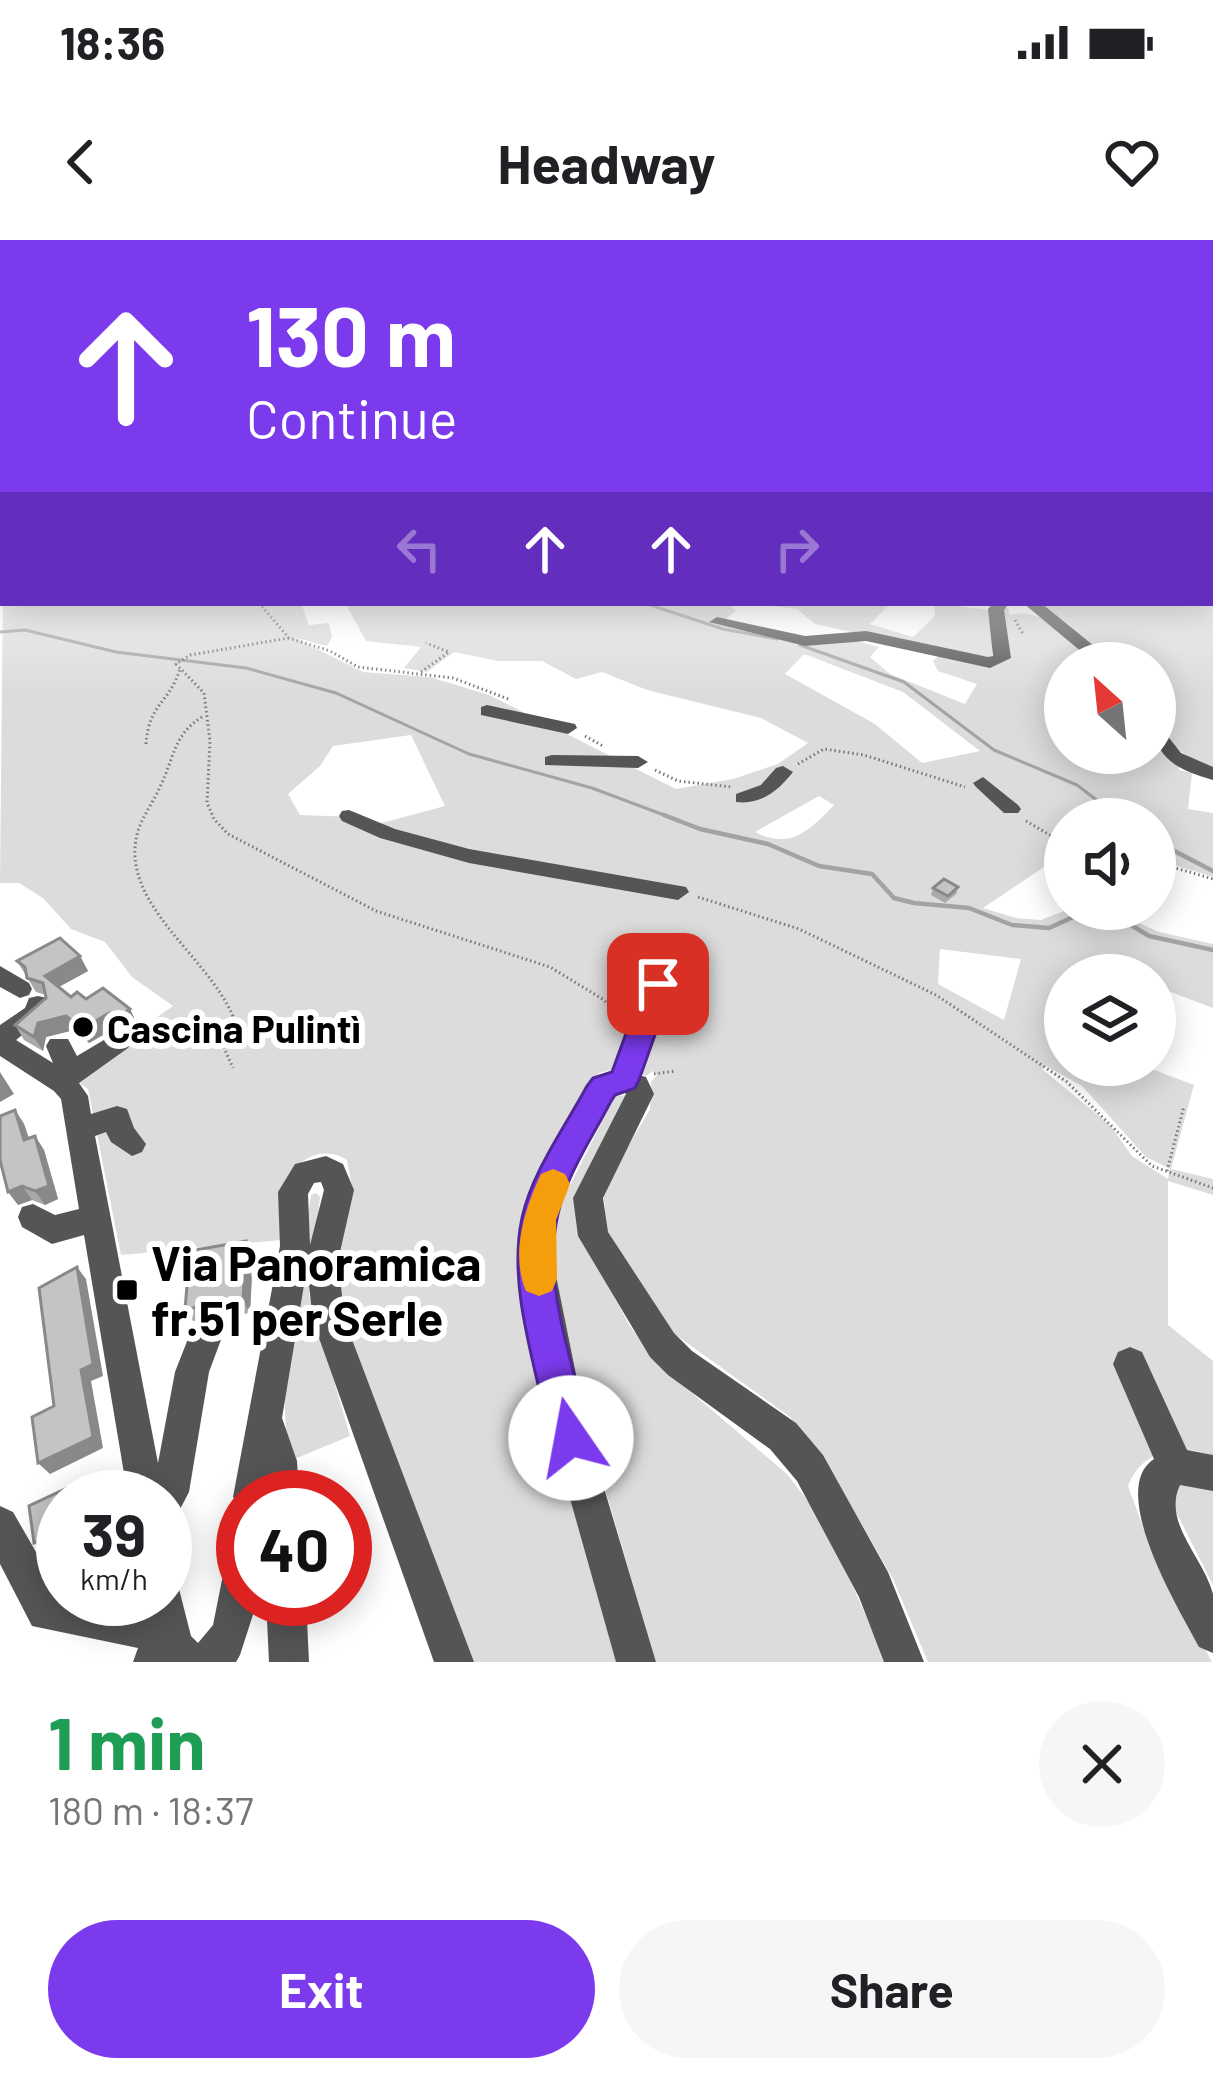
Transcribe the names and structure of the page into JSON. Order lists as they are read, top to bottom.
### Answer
{
  "places": {
    "other": ["Cascina Pulintì"],
    "transit": ["Via Panoramica fr.51 per Serle"]
  },
  "north": "top left",
  "page": {
    "status": "18:36",
    "header": "Headway",
    "turn": ["130 m", "Continue"],
    "speed": "39 km/h",
    "limit": "40",
    "heading": ["1 min", "180 m · 18:37"],
    "buttons": ["Exit", "Share"]
  }
}
